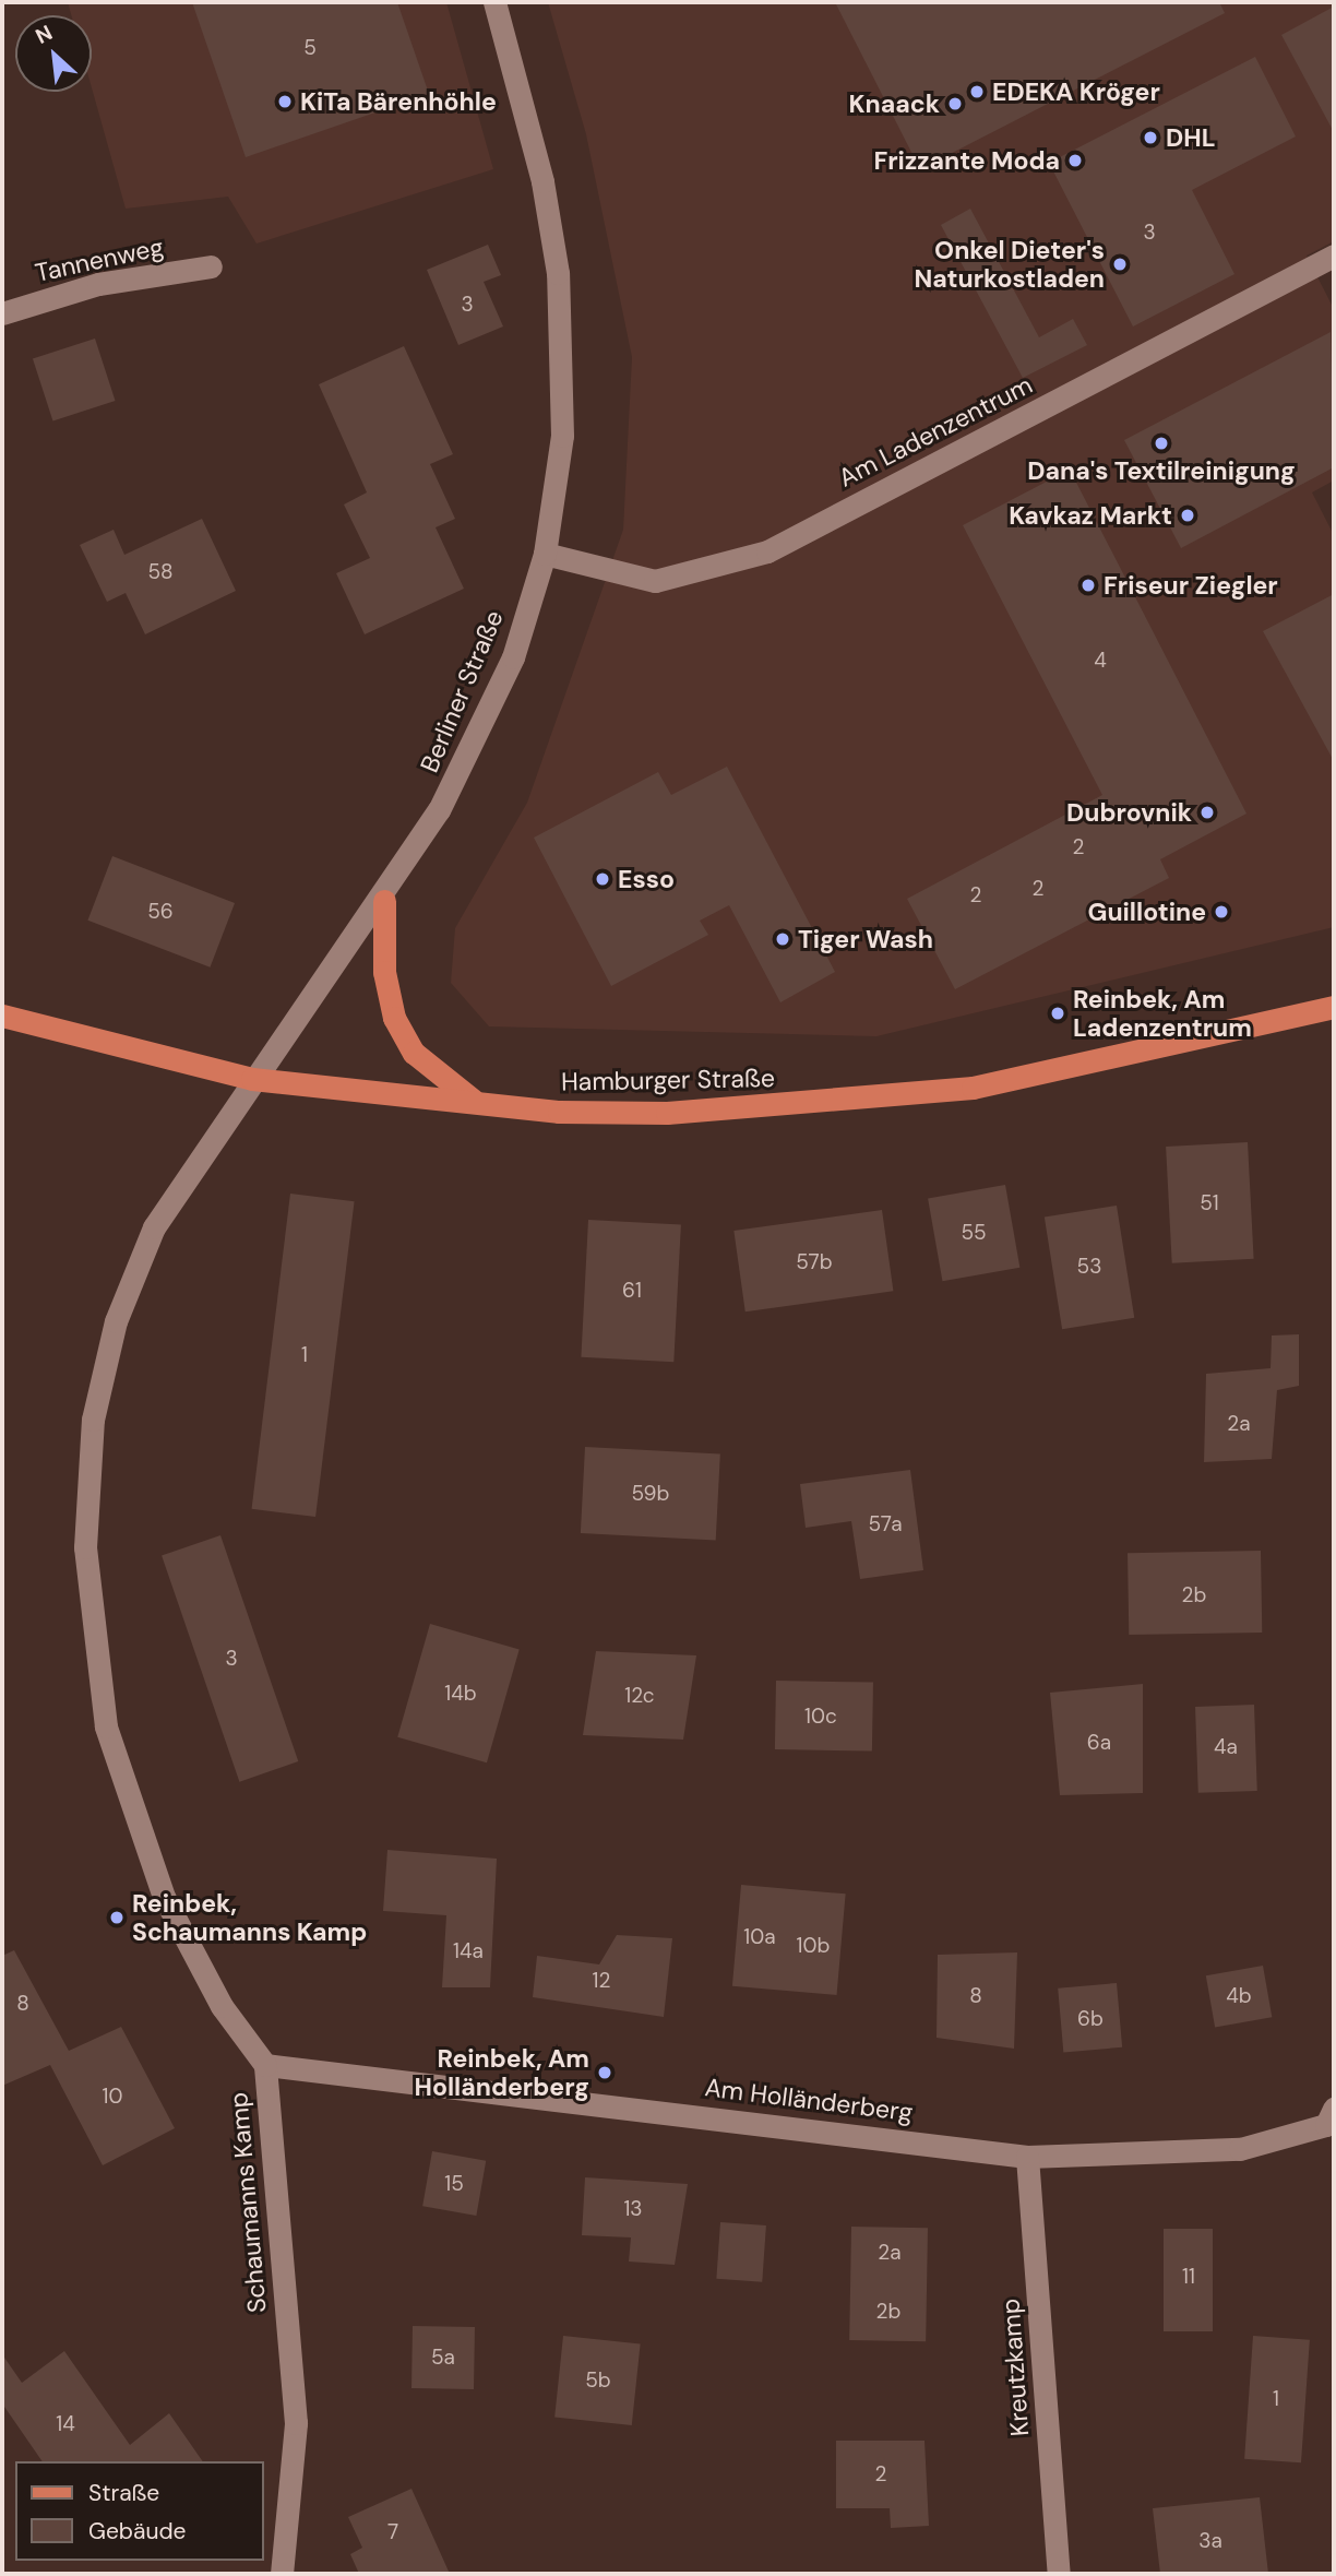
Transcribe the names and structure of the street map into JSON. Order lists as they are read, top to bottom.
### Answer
{
  "streets": {
    "main road": ["Hamburger Straße"],
    "street": [
      "Tannenweg",
      "Am Ladenzentrum",
      "Berliner Straße",
      "Am Holländerberg",
      "Schaumanns Kamp",
      "Kreutzkamp"
    ]
  },
  "crossings": [
    ["Am Ladenzentrum", "Berliner Straße"],
    ["Berliner Straße", "Hamburger Straße"],
    ["Berliner Straße", "Schaumanns Kamp"],
    ["Hamburger Straße", "Schaumanns Kamp"],
    ["Am Holländerberg", "Schaumanns Kamp"],
    ["Am Holländerberg", "Kreutzkamp"]
  ],
  "places": [
    "EDEKA Kröger",
    "KiTa Bärenhöhle",
    "Knaack",
    "DHL",
    "Frizzante Moda",
    "Onkel Dieter's Naturkostladen",
    "Dana's Textilreinigung",
    "Kavkaz Markt",
    "Friseur Ziegler",
    "Dubrovnik",
    "Esso",
    "Guillotine",
    "Tiger Wash",
    "Reinbek, Am Ladenzentrum",
    "Reinbek, Schaumanns Kamp",
    "Reinbek, Am Holländerberg"
  ],
  "house_numbers": [
    "5",
    "3",
    "3",
    "58",
    "4",
    "2",
    "2",
    "2",
    "56",
    "51",
    "55",
    "57b",
    "53",
    "61",
    "1",
    "2a",
    "59b",
    "57a",
    "2b",
    "3",
    "14b",
    "12c",
    "10c",
    "6a",
    "4a",
    "10a",
    "10b",
    "14a",
    "12",
    "8",
    "4b",
    "8",
    "6b",
    "10",
    "15",
    "13",
    "2a",
    "11",
    "2b",
    "5a",
    "5b",
    "1",
    "14",
    "2",
    "7",
    "3a"
  ],
  "legend": ["Straße", "Gebäude"],
  "north": "top left"
}
